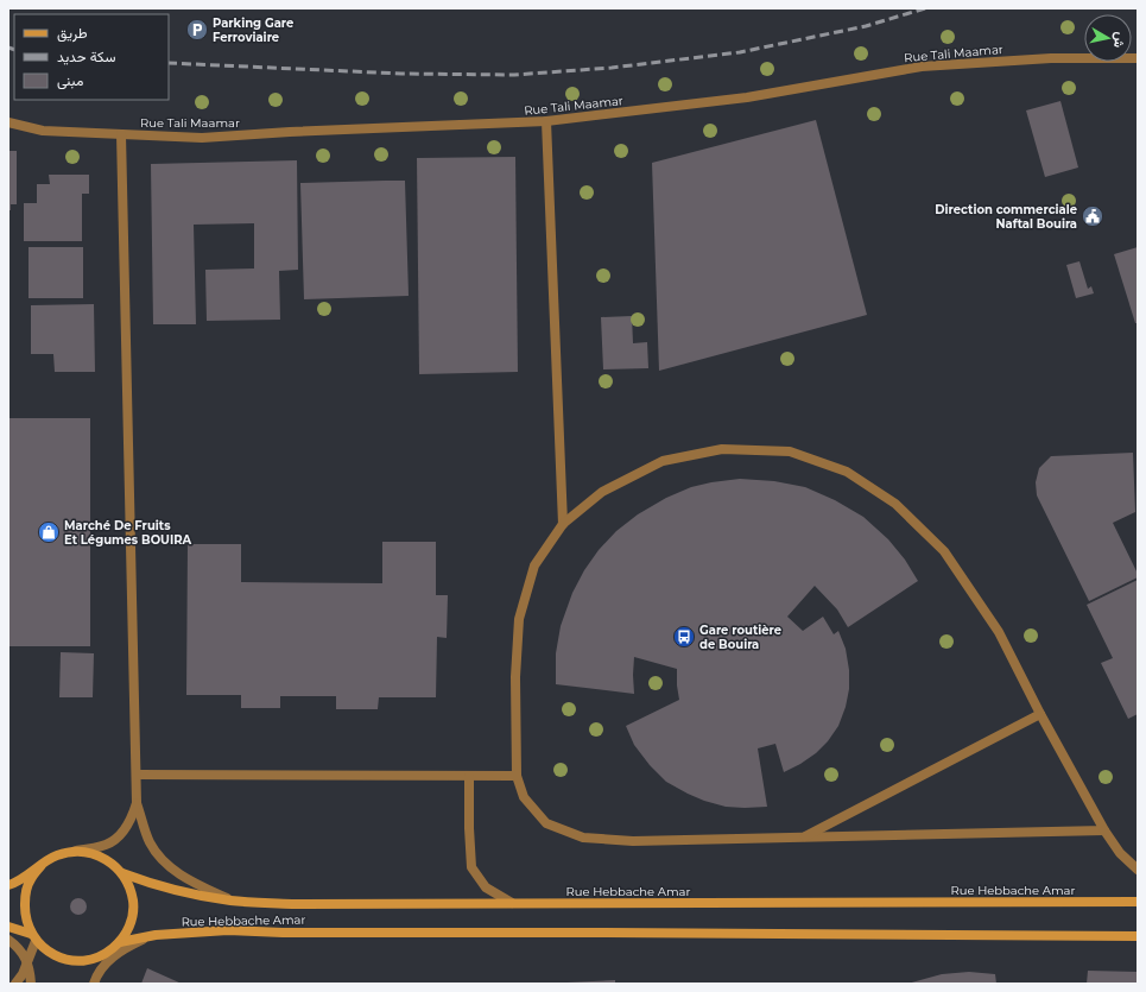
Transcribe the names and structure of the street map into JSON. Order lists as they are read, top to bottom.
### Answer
{
  "streets": {
    "main road": ["Rue Hebbache Amar"],
    "street": ["Rue Tali Maamar"]
  },
  "places": {
    "parking": ["Parking Gare Ferroviaire"],
    "public building": ["Direction commerciale Naftal Bouira"],
    "shop": ["Marché De Fruits Et Légumes BOUIRA"],
    "bus stop": ["Gare routière de Bouira"]
  },
  "legend": ["طريق", "سكة حديد", "مبنى"],
  "north": "right"
}
